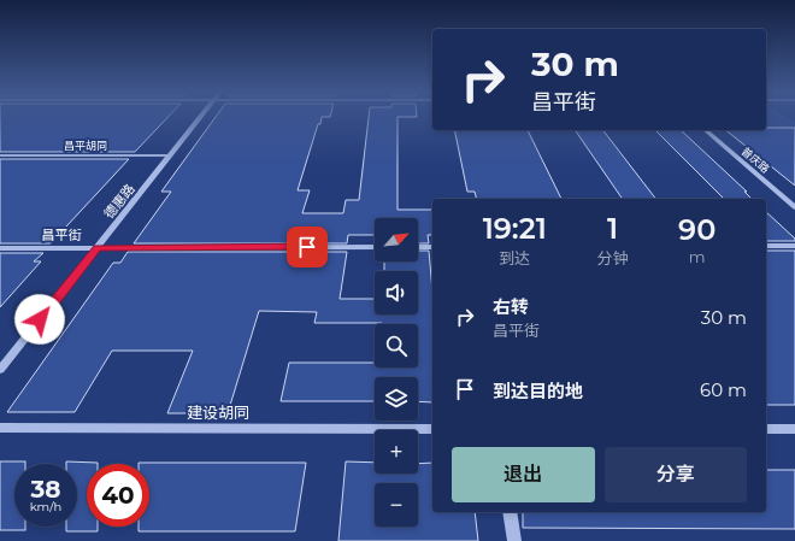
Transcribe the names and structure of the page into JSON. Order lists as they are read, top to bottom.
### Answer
{
  "streets": {
    "street": [
      "昌平胡同",
      "普庆路",
      "德惠路",
      "昌平街",
      "建设胡同"
    ]
  },
  "crossings": [
    ["昌平胡同", "德惠路"],
    ["德惠路", "昌平街"]
  ],
  "north": "top right",
  "page": {
    "turn": ["30 m", "昌平街"],
    "eta": [
      "19:21",
      "到达",
      "1",
      "分钟",
      "90",
      "m"
    ],
    "map_buttons": ["+", "−"],
    "list": [
      {
        "name": "右转",
        "note": "昌平街",
        "value": "30 m"
      },
      {
        "name": "到达目的地",
        "value": "60 m"
      }
    ],
    "buttons": ["退出", "分享"],
    "speed": "38 km/h",
    "limit": "40"
  }
}
